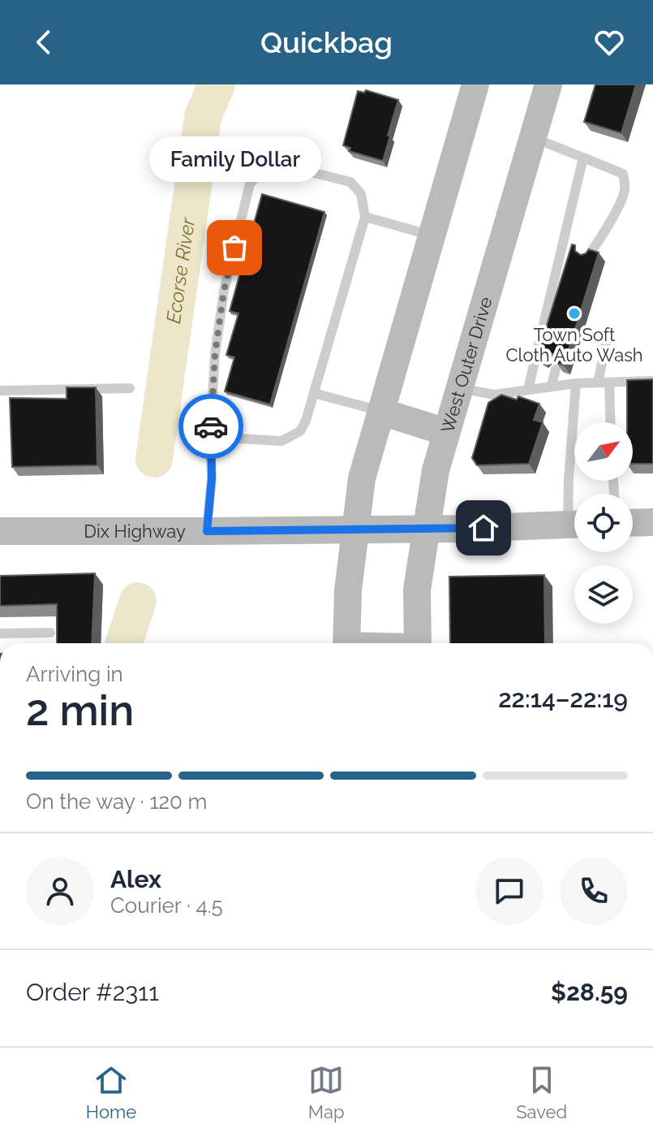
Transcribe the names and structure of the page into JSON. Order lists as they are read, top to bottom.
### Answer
{
  "streets": {
    "main road": ["West Outer Drive", "Dix Highway"]
  },
  "crossings": [
    ["West Outer Drive", "Dix Highway"]
  ],
  "water": ["Ecorse River"],
  "places": ["Family Dollar", "Town Soft Cloth Auto Wash"],
  "north": "top right",
  "page": {
    "header": "Quickbag",
    "bubble": "Family Dollar",
    "heading": ["2 min", "Arriving in", "22:14–22:19"],
    "panel": [
      "Alex",
      "Courier · 4.5",
      "Order #2311",
      "$28.59"
    ],
    "bar": "On the way · 120 m",
    "tabs": ["Home", "Map", "Saved"]
  }
}
